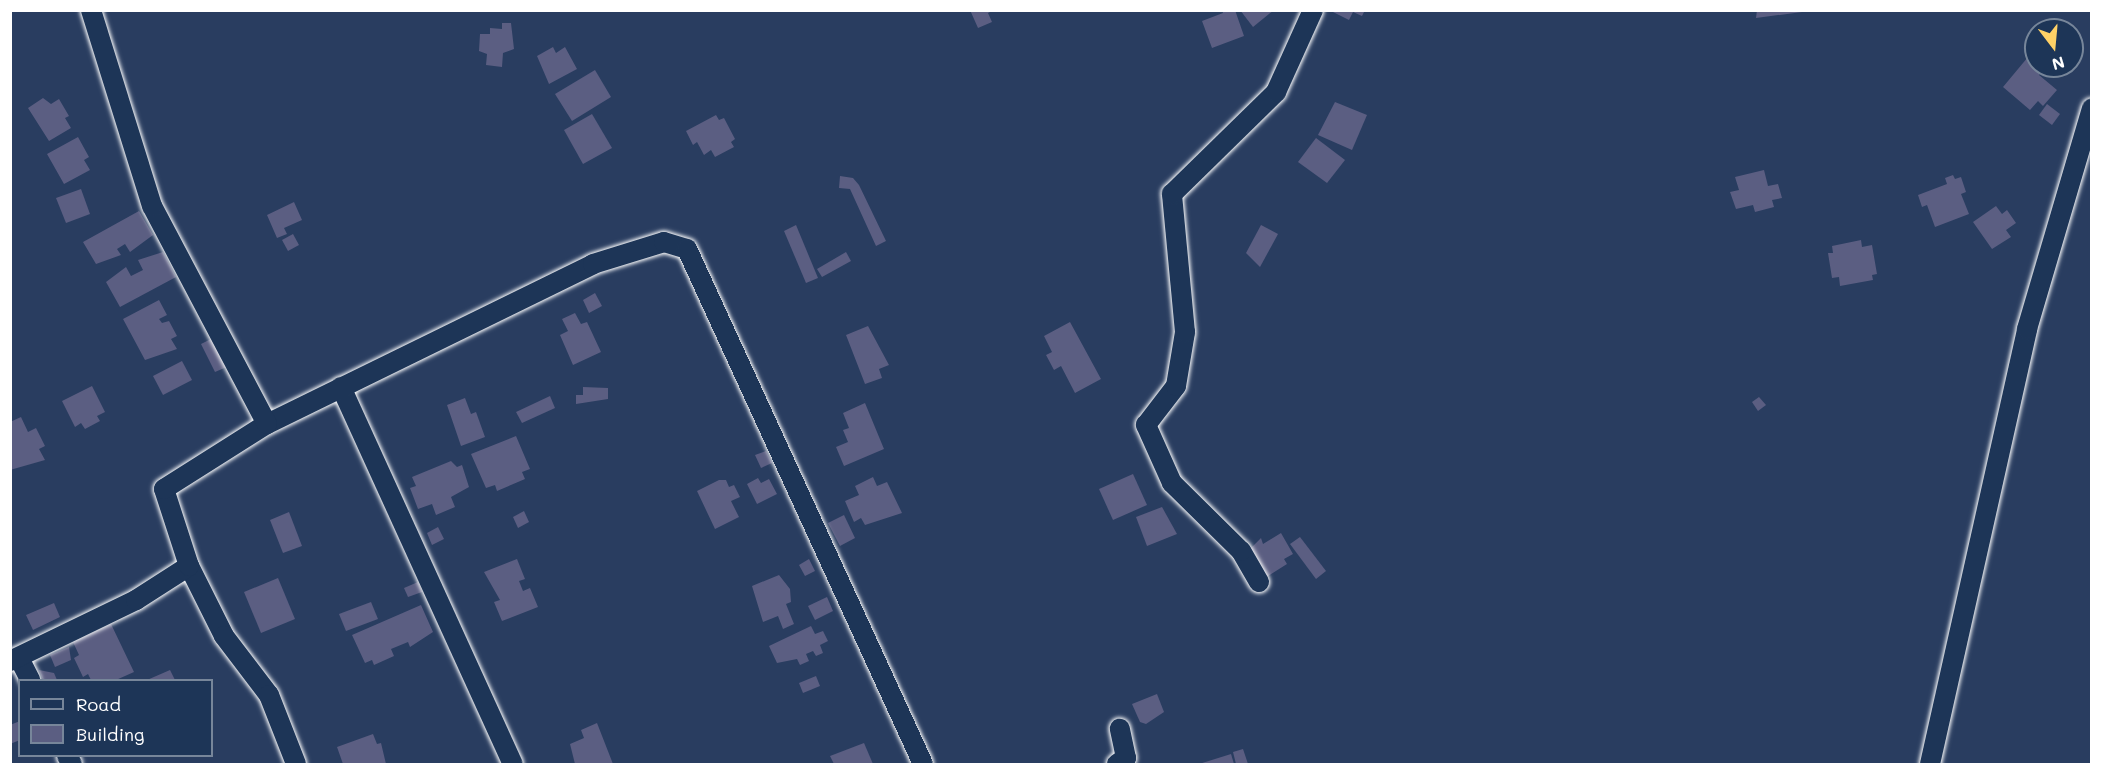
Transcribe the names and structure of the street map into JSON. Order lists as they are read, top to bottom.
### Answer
{
  "legend": ["Road", "Building"],
  "north": "bottom"
}
